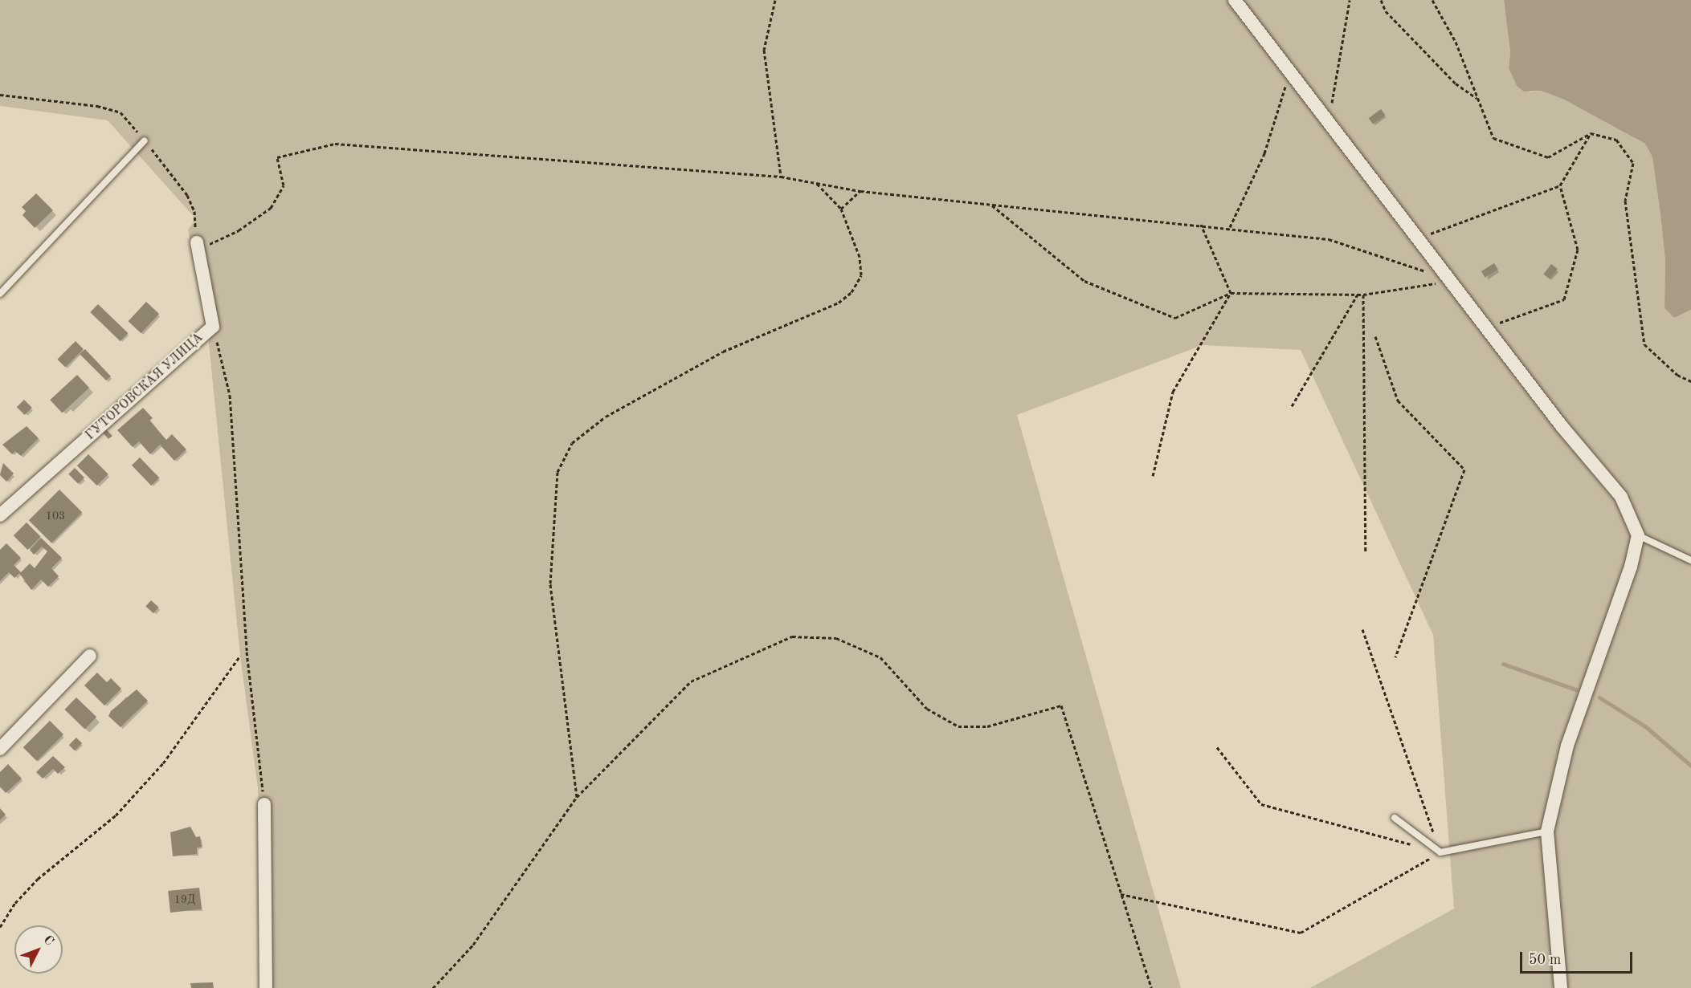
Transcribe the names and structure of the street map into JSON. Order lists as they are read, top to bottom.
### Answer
{
  "streets": {
    "street": ["ГУТОРОВСКАЯ УЛИЦА"]
  },
  "house_numbers": ["103", "19Д"],
  "scale_bar": "50 m",
  "north": "top right"
}
